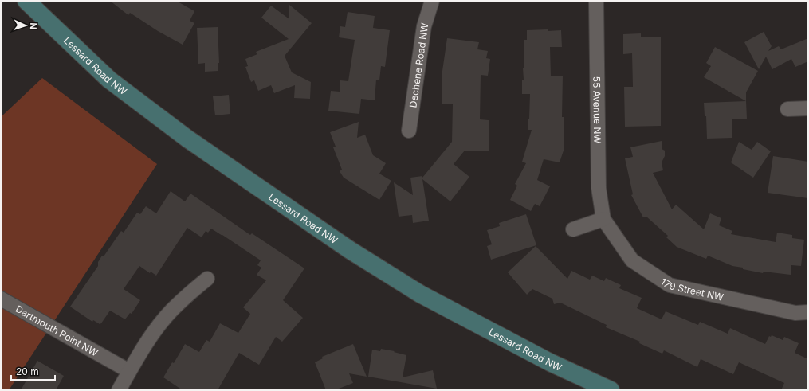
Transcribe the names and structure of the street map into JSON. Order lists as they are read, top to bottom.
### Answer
{
  "streets": {
    "main road": ["Lessard Road NW"],
    "street": [
      "Dechene Road NW",
      "55 Avenue NW",
      "179 Street NW",
      "Dartmouth Point NW"
    ]
  },
  "crossings": [
    ["55 Avenue NW", "179 Street NW"]
  ],
  "scale_bar": "20 m",
  "north": "right"
}
